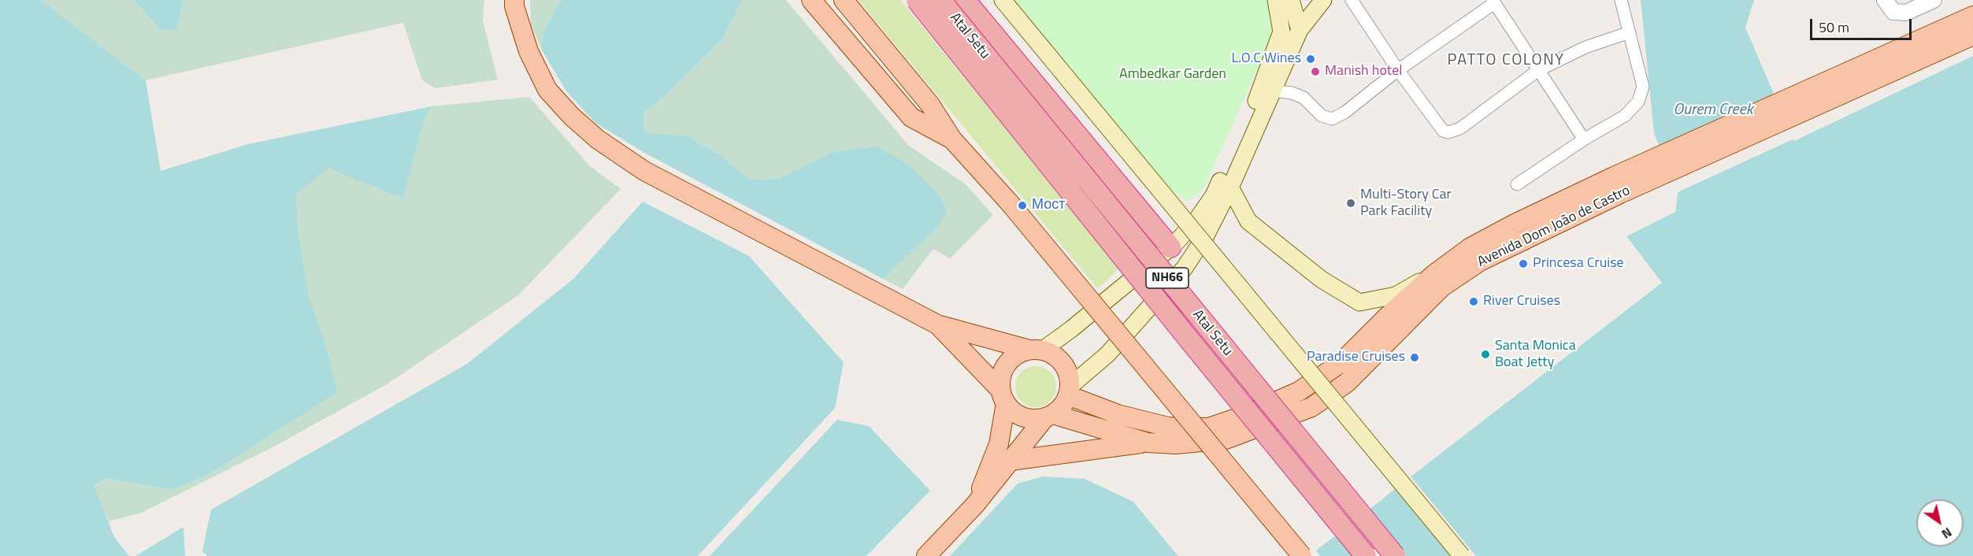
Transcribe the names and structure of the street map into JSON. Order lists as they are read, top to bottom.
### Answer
{
  "streets": {
    "highway": ["Atal Setu", "NH66"],
    "main road": ["Avenida Dom João de Castro"]
  },
  "districts": ["PATTO COLONY"],
  "water": ["Ourem Creek"],
  "parks": ["Ambedkar Garden"],
  "places": [
    "L.O.C Wines",
    "Manish hotel",
    "Multi-Story Car Park Facility",
    "Мост",
    "Princesa Cruise",
    "River Cruises",
    "Santa Monica Boat Jetty",
    "Paradise Cruises"
  ],
  "scale_bar": "50 m",
  "north": "bottom right"
}
